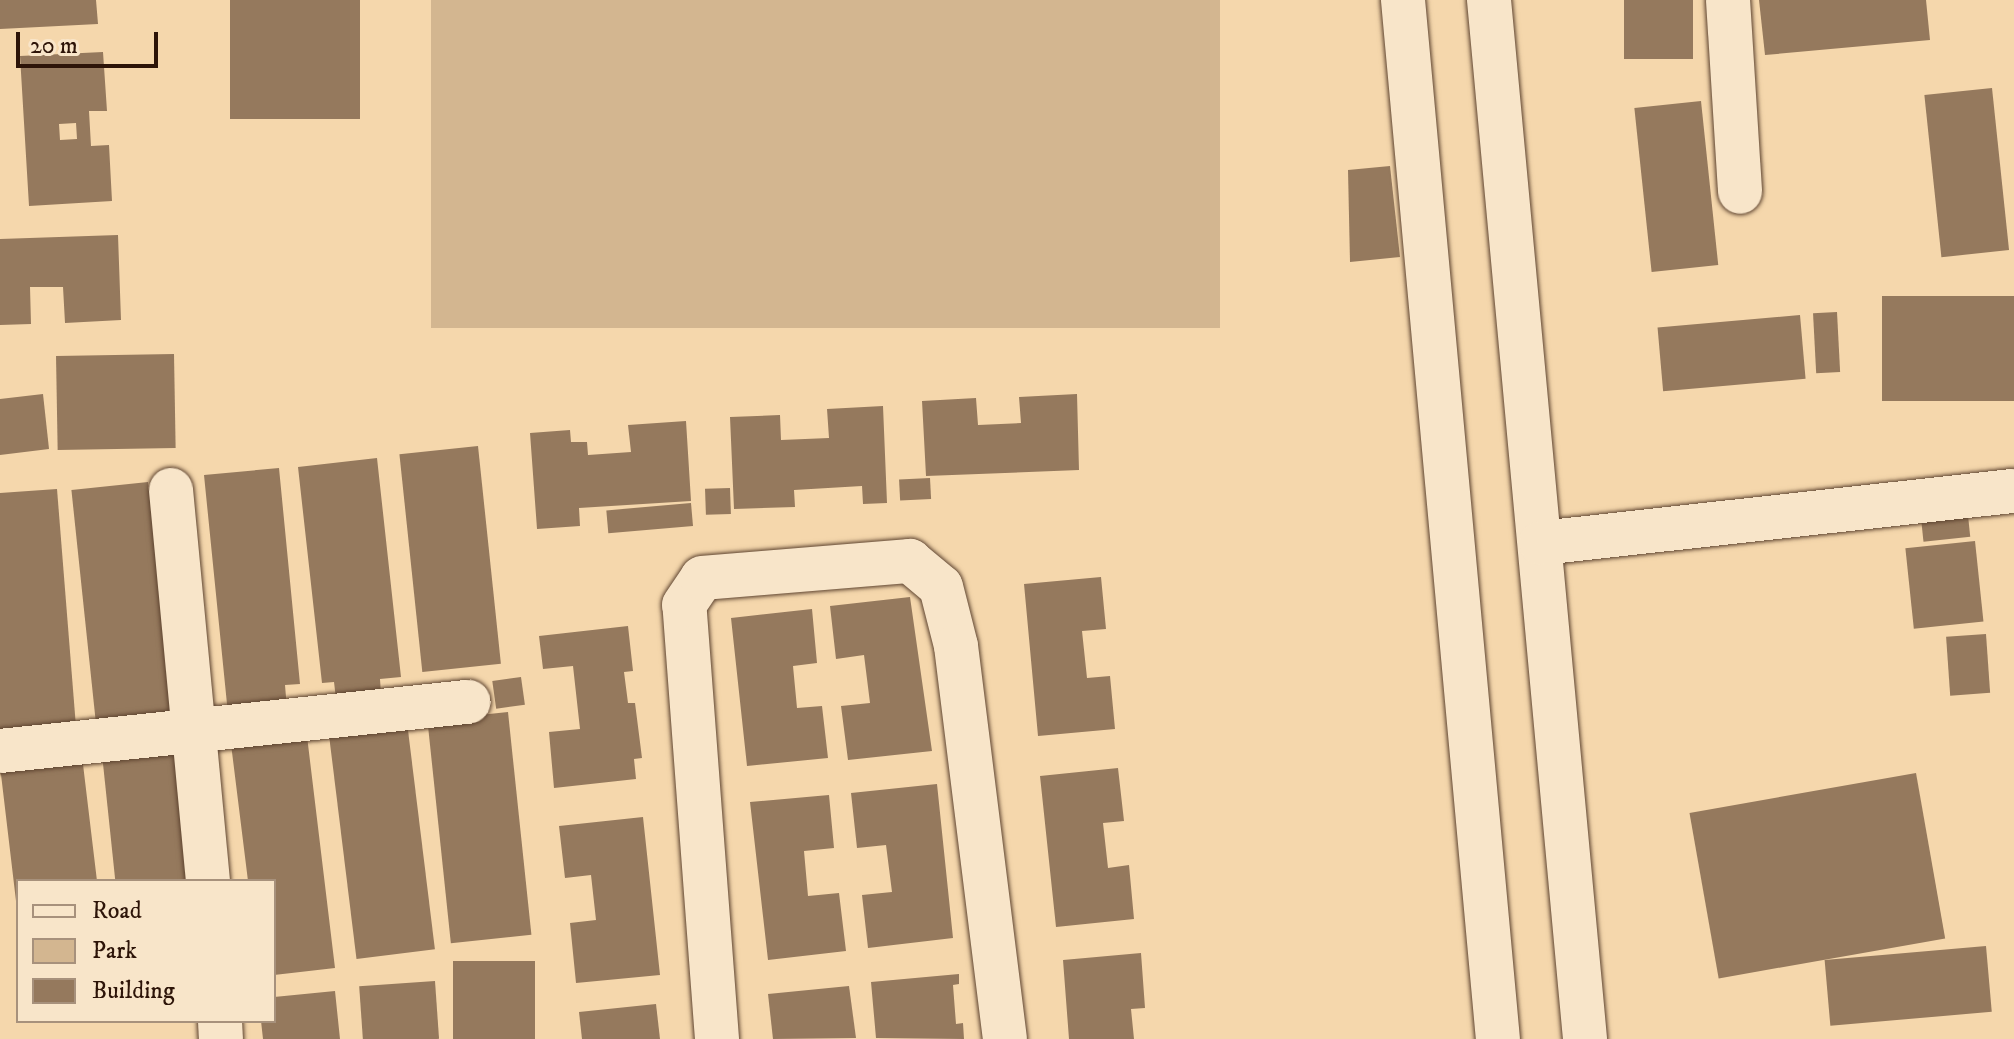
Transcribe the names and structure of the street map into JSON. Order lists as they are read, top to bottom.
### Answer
{
  "legend": ["Road", "Park", "Building"],
  "scale_bar": "20 m"
}
